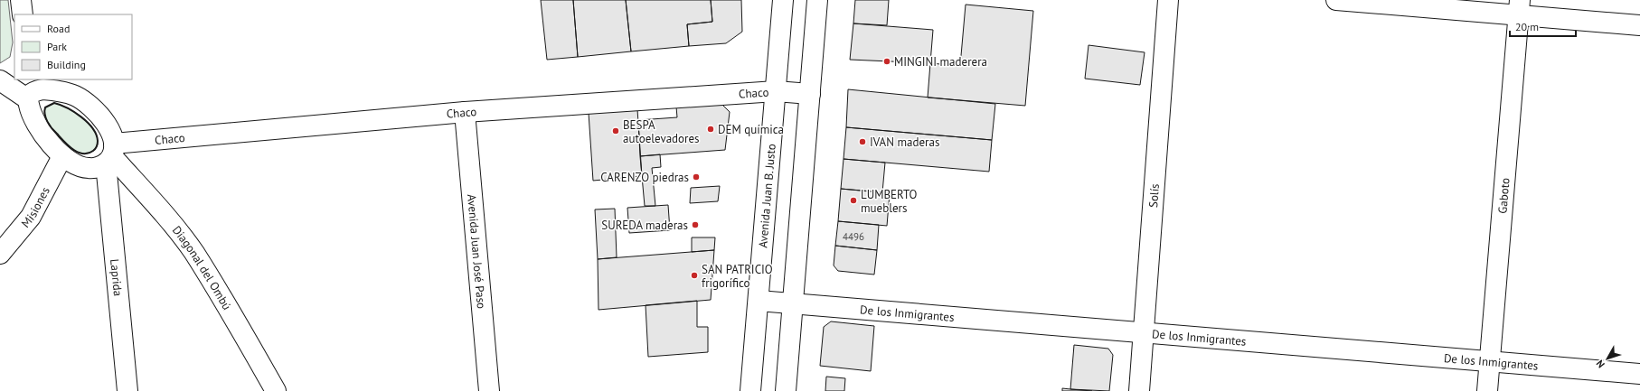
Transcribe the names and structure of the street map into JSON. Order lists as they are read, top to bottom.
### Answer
{
  "streets": {
    "street": [
      "Chaco",
      "Solís",
      "Gaboto",
      "Avenida Juan B. Justo",
      "Misiones",
      "Avenida Juan José Paso",
      "Diagonal del Ombú",
      "Laprida",
      "De los Inmigrantes"
    ]
  },
  "crossings": [
    ["Chaco", "Avenida Juan B. Justo"],
    ["Chaco", "Avenida Juan José Paso"],
    ["Chaco", "Diagonal del Ombú"],
    ["Chaco", "Laprida"],
    ["Solís", "De los Inmigrantes"],
    ["Gaboto", "De los Inmigrantes"],
    ["Avenida Juan B. Justo", "De los Inmigrantes"],
    ["Diagonal del Ombú", "Laprida"]
  ],
  "places": [
    "MINGINI maderera",
    "DEM química",
    "BESPA autoelevadores",
    "IVAN maderas",
    "CARENZO piedras",
    "LUMBERTO mueblers",
    "SUREDA maderas",
    "SAN PATRICIO frigorífico"
  ],
  "house_numbers": ["4496"],
  "legend": ["Road", "Park", "Building"],
  "scale_bar": "20 m",
  "north": "bottom left"
}
